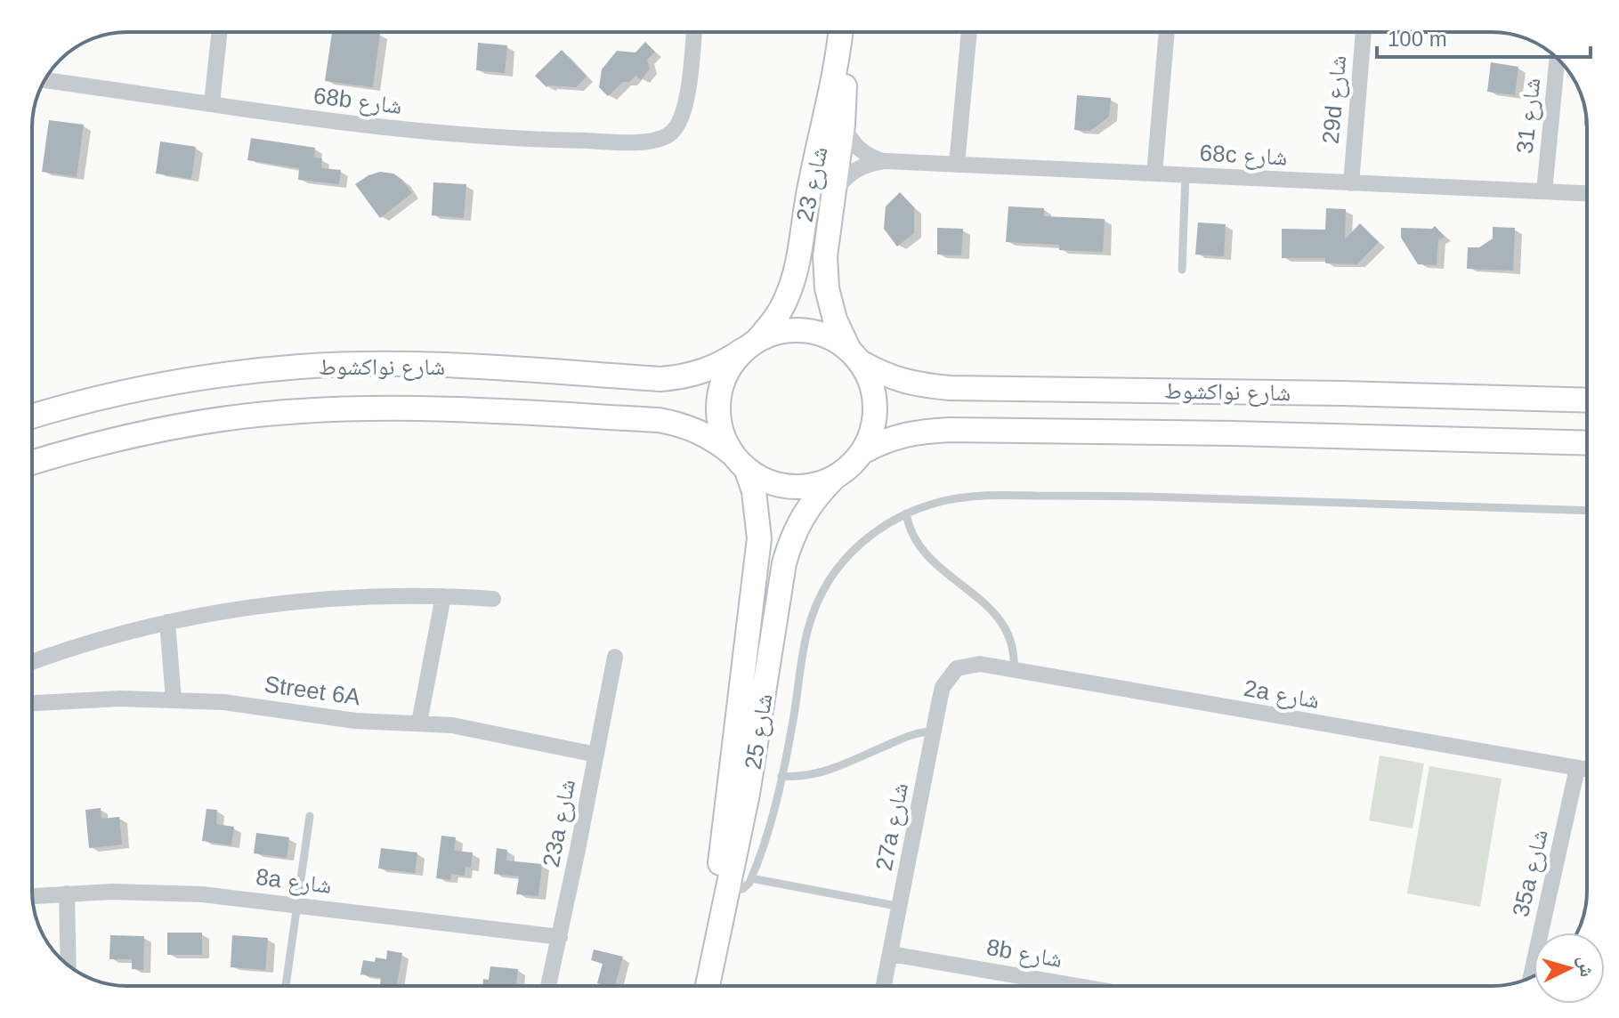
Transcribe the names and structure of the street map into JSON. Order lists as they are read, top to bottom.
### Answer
{
  "streets": {
    "street": [
      "29d شارع",
      "68b شارع",
      "شارع 31",
      "68c شارع",
      "شارع 23",
      "شارع نواكشوط",
      "Street 6A",
      "2a شارع",
      "شارع 25",
      "23a شارع",
      "27a شارع",
      "35a شارع",
      "8a شارع",
      "8b شارع"
    ]
  },
  "crossings": [
    ["29d شارع", "68c شارع"],
    ["شارع 31", "68c شارع"],
    ["68c شارع", "شارع 23"],
    ["شارع 23", "شارع نواكشوط"],
    ["شارع 23", "شارع 25"],
    ["شارع نواكشوط", "شارع 25"],
    ["Street 6A", "23a شارع"],
    ["2a شارع", "27a شارع"],
    ["2a شارع", "35a شارع"],
    ["23a شارع", "8a شارع"],
    ["27a شارع", "8b شارع"]
  ],
  "scale_bar": "100 m",
  "north": "right"
}
